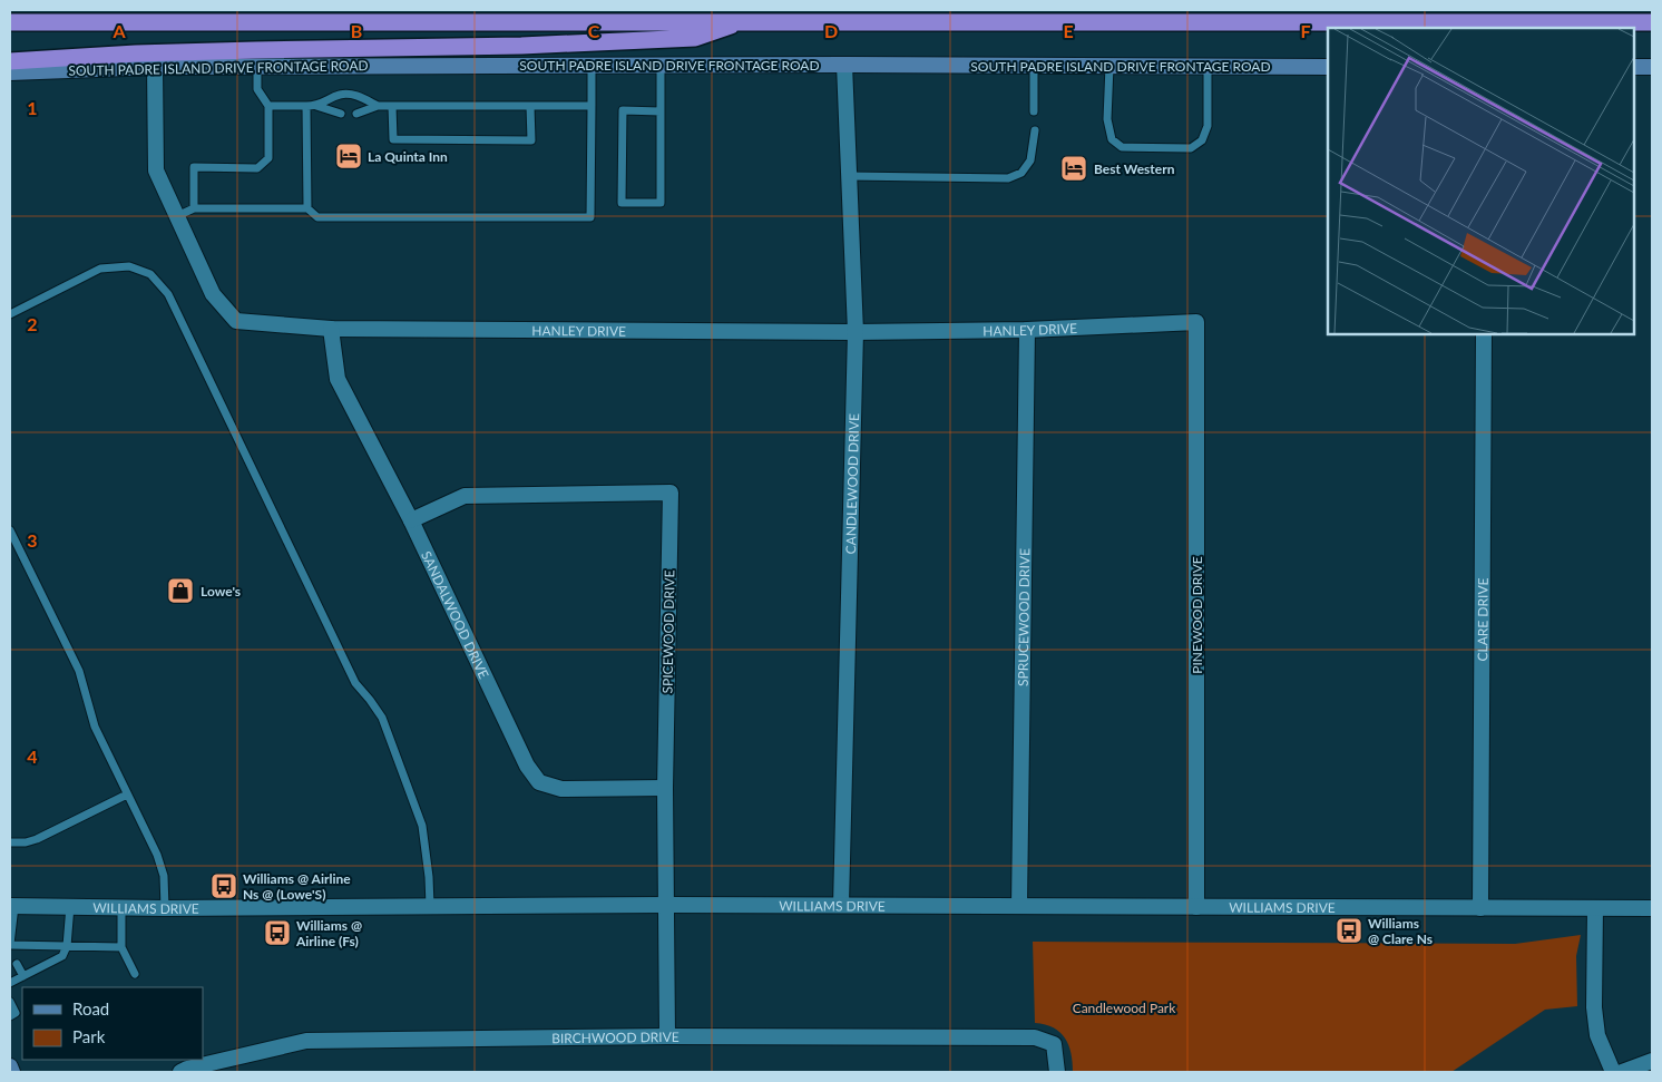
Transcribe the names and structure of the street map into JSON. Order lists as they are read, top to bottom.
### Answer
{
  "streets": {
    "main road": ["SOUTH PADRE ISLAND DRIVE FRONTAGE ROAD"],
    "street": [
      "HANLEY DRIVE",
      "CANDLEWOOD DRIVE",
      "SANDALWOOD DRIVE",
      "PINEWOOD DRIVE",
      "SPRUCEWOOD DRIVE",
      "CLARE DRIVE",
      "SPICEWOOD DRIVE",
      "WILLIAMS DRIVE",
      "BIRCHWOOD DRIVE"
    ]
  },
  "crossings": [
    ["SOUTH PADRE ISLAND DRIVE FRONTAGE ROAD", "HANLEY DRIVE"],
    ["SOUTH PADRE ISLAND DRIVE FRONTAGE ROAD", "CANDLEWOOD DRIVE"],
    ["HANLEY DRIVE", "CANDLEWOOD DRIVE"],
    ["HANLEY DRIVE", "SANDALWOOD DRIVE"],
    ["HANLEY DRIVE", "PINEWOOD DRIVE"],
    ["HANLEY DRIVE", "SPRUCEWOOD DRIVE"],
    ["CANDLEWOOD DRIVE", "WILLIAMS DRIVE"],
    ["SANDALWOOD DRIVE", "SPICEWOOD DRIVE"],
    ["PINEWOOD DRIVE", "WILLIAMS DRIVE"],
    ["SPRUCEWOOD DRIVE", "WILLIAMS DRIVE"],
    ["CLARE DRIVE", "WILLIAMS DRIVE"],
    ["SPICEWOOD DRIVE", "WILLIAMS DRIVE"],
    ["SPICEWOOD DRIVE", "BIRCHWOOD DRIVE"]
  ],
  "parks": ["Candlewood Park"],
  "places": {
    "hotel": ["La Quinta Inn", "Best Western"],
    "shop": ["Lowe's"],
    "bus stop": ["Williams @ Airline Ns @ (Lowe'S)", "Williams @ Clare Ns", "Williams @ Airline (Fs)"]
  },
  "legend": ["Road", "Park"],
  "grid": {
    "columns": [
      "A",
      "B",
      "C",
      "D",
      "E",
      "F"
    ],
    "rows": [
      "1",
      "2",
      "3",
      "4"
    ]
  }
}
